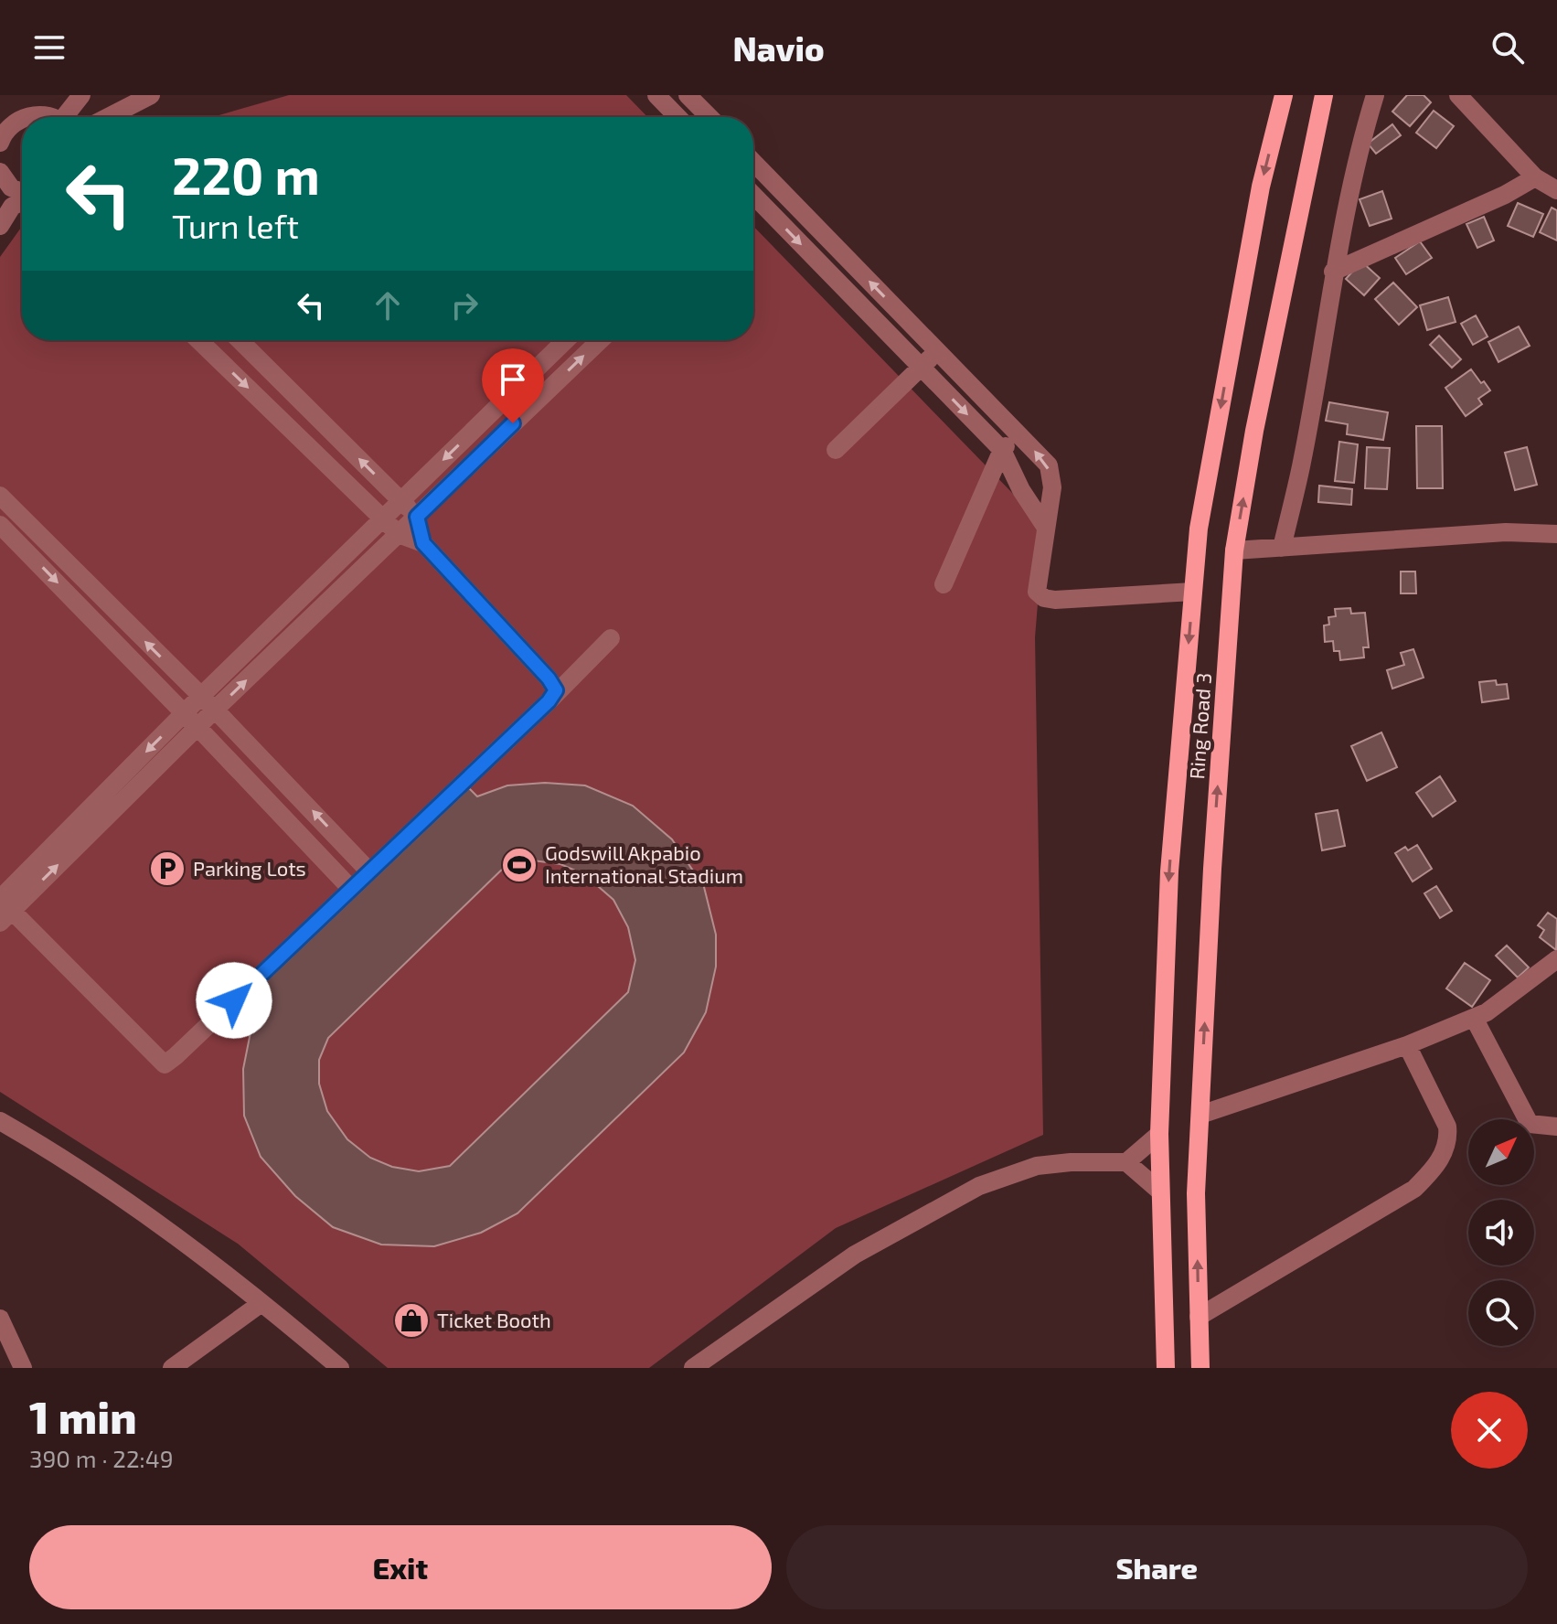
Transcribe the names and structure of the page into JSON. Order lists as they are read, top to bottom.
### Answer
{
  "streets": {
    "main road": ["Ring Road 3"]
  },
  "places": {
    "sports": ["Godswill Akpabio International Stadium"],
    "parking": ["Parking Lots"],
    "shop": ["Ticket Booth"]
  },
  "north": "top right",
  "page": {
    "header": "Navio",
    "turn": ["220 m", "Turn left"],
    "heading": ["1 min", "390 m · 22:49"],
    "buttons": ["Exit", "Share"]
  }
}
